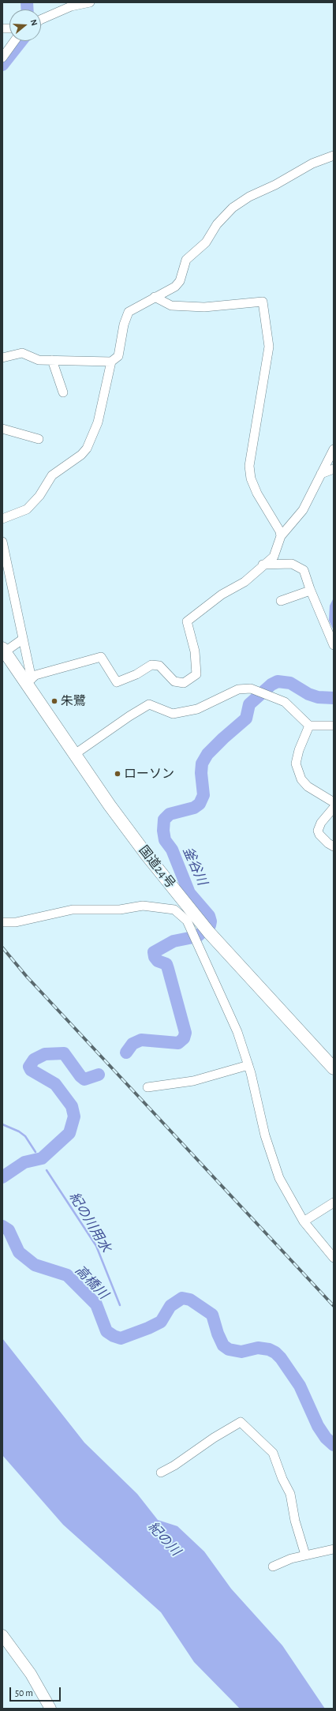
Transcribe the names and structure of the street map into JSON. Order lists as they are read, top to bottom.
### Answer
{
  "streets": {
    "highway": ["国道24号"]
  },
  "water": [
    "釜谷川",
    "紀の川用水",
    "高橋川",
    "紀の川"
  ],
  "places": ["朱鷺", "ローソン"],
  "scale_bar": "50 m",
  "north": "right"
}
